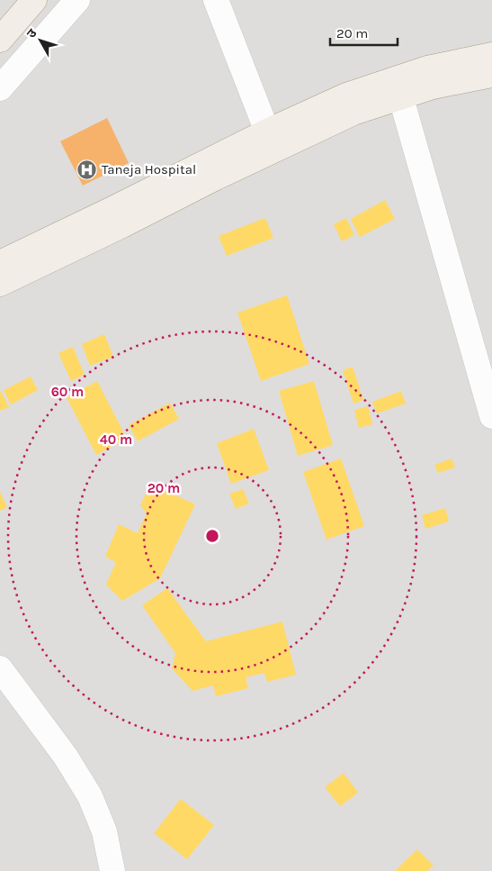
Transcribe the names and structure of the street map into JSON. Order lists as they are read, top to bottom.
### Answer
{
  "places": {
    "hospital": ["Taneja Hospital"]
  },
  "scale_bar": "20 m",
  "north": "top left",
  "rings": ["60 m", "40 m", "20 m"]
}
